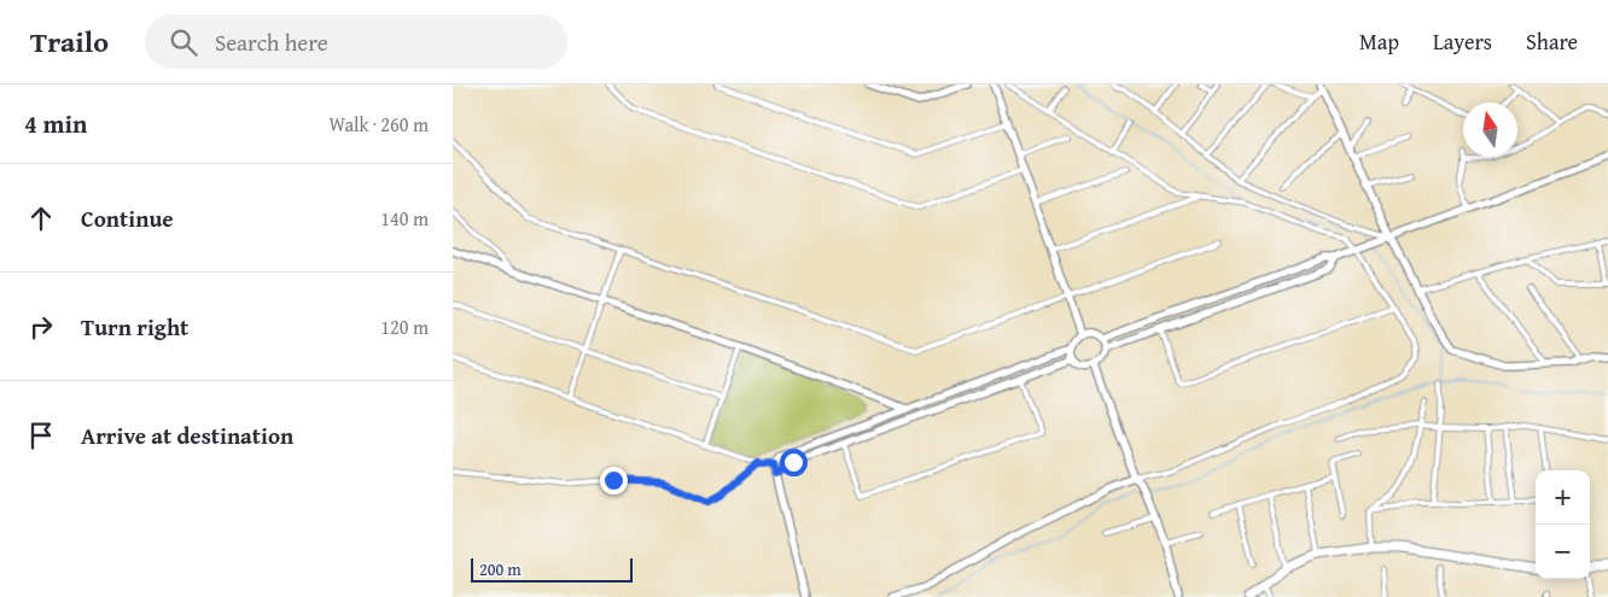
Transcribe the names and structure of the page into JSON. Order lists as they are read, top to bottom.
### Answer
{
  "scale_bar": "200 m",
  "north": "top",
  "page": {
    "header": "Trailo",
    "search": "Search here",
    "nav": ["Map", "Layers", "Share"],
    "heading": ["4 min", "Walk · 260 m"],
    "list": [
      ["Continue", "140 m"],
      ["Turn right", "120 m"],
      "Arrive at destination"
    ],
    "map_buttons": ["+", "−"],
    "scale": "200 m"
  }
}
